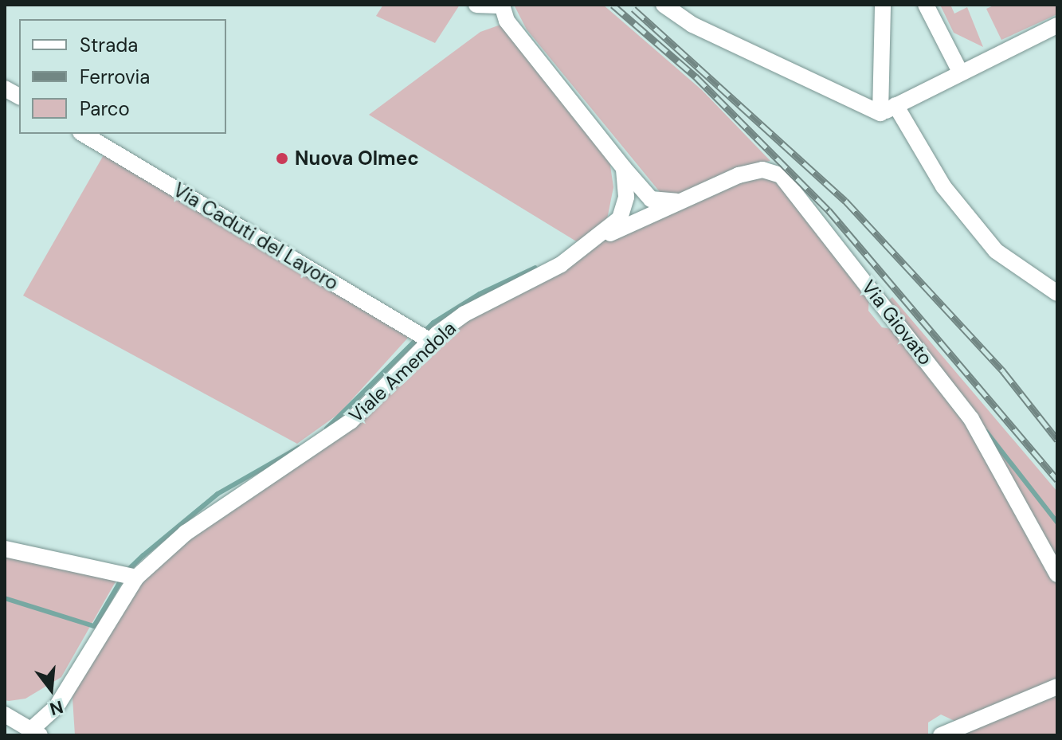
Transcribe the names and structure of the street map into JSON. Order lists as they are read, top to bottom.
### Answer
{
  "streets": {
    "street": ["Via Caduti del Lavoro", "Via Giovato", "Viale Amendola"]
  },
  "crossings": [
    ["Via Caduti del Lavoro", "Viale Amendola"],
    ["Via Giovato", "Viale Amendola"]
  ],
  "places": ["Nuova Olmec"],
  "legend": ["Strada", "Ferrovia", "Parco"],
  "north": "bottom"
}
